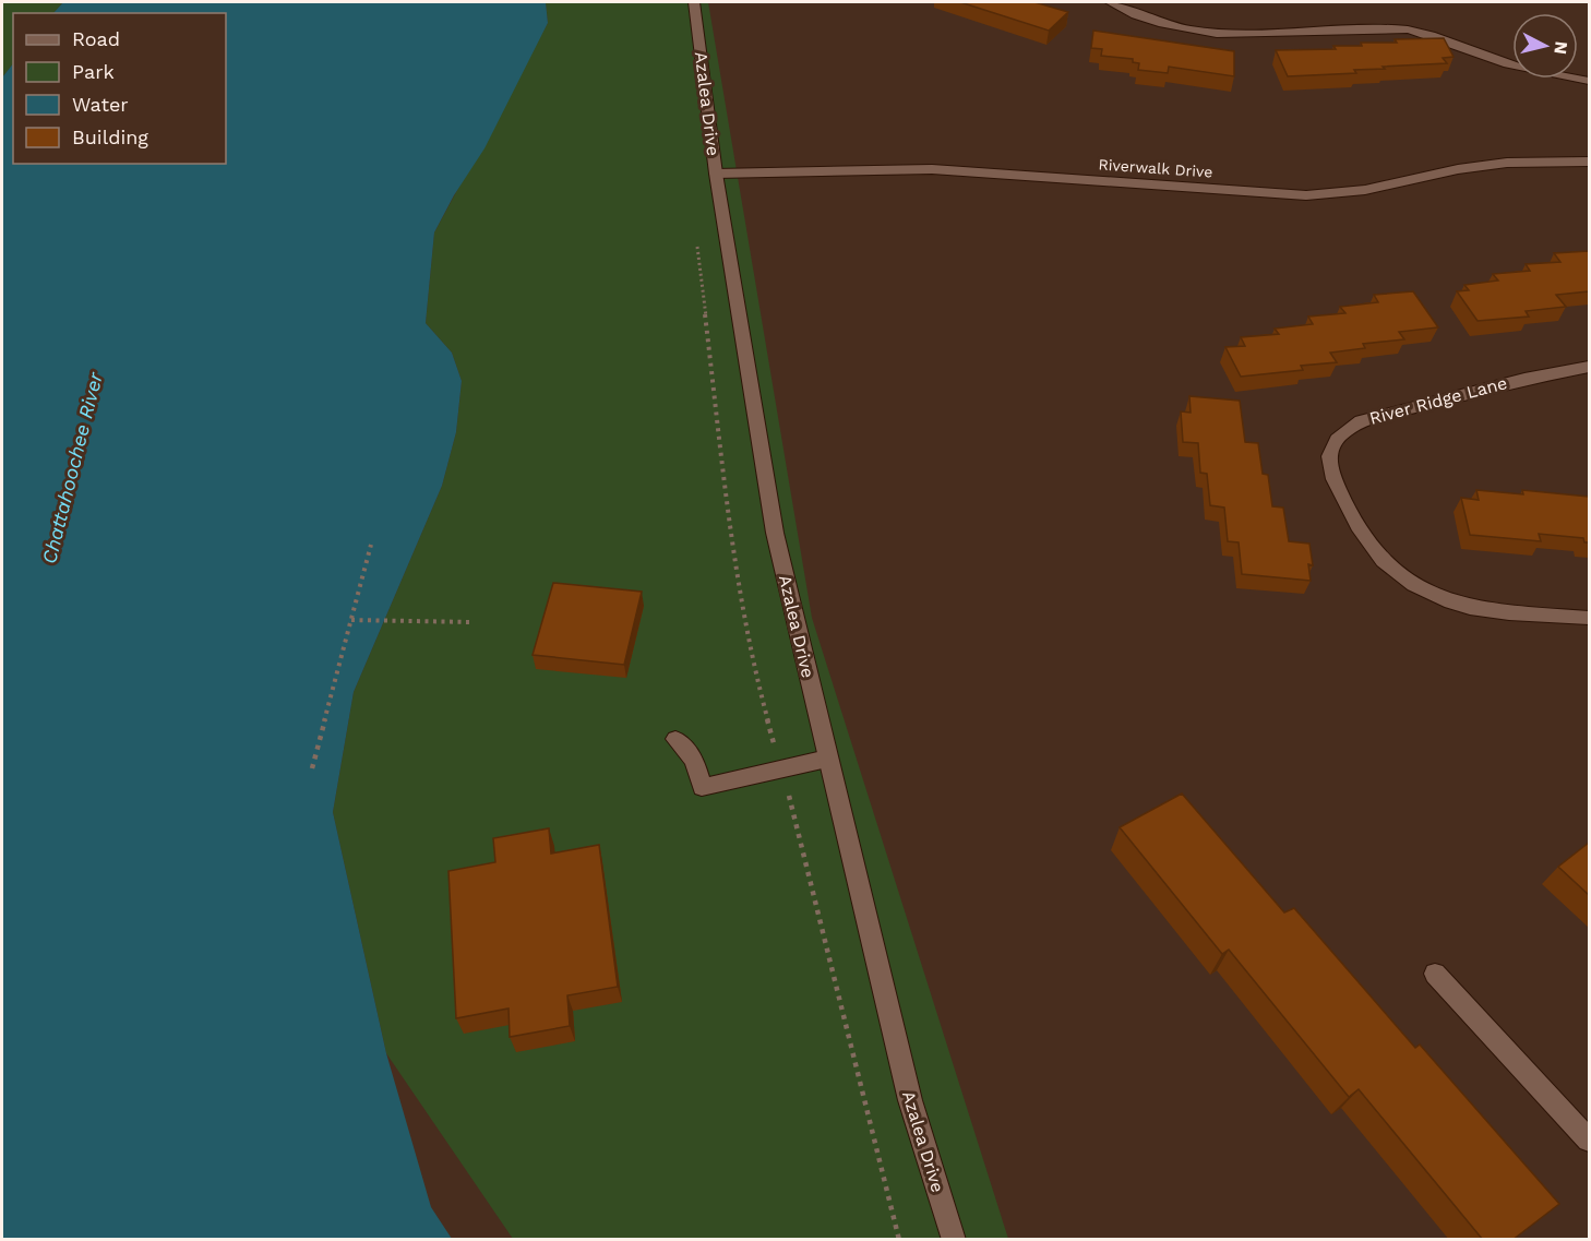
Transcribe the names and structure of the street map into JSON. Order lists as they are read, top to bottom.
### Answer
{
  "streets": {
    "street": ["Azalea Drive", "Riverwalk Drive", "River Ridge Lane"]
  },
  "crossings": [
    ["Azalea Drive", "Riverwalk Drive"]
  ],
  "water": ["Chattahoochee River"],
  "legend": [
    "Road",
    "Park",
    "Water",
    "Building"
  ],
  "north": "right"
}
